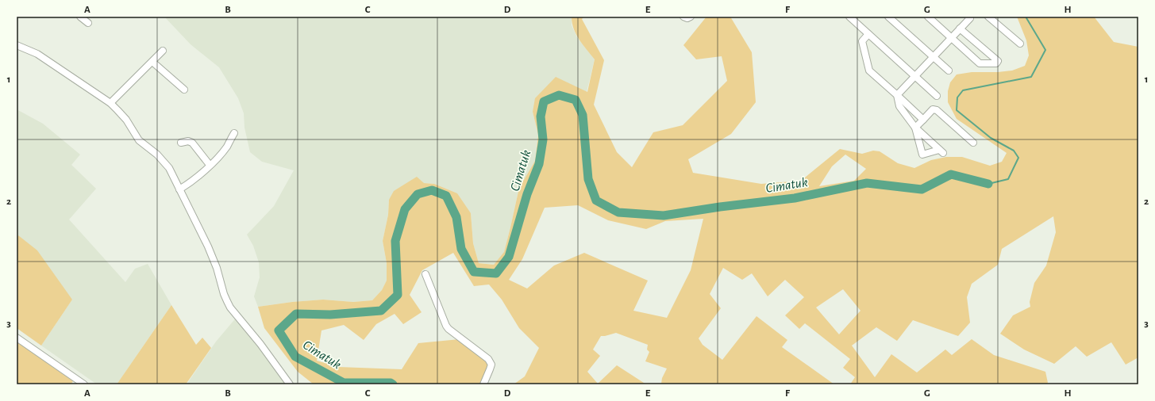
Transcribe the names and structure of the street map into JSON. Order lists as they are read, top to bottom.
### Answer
{
  "water": ["Cimatuk"],
  "grid": {
    "columns": [
      "A",
      "B",
      "C",
      "D",
      "E",
      "F",
      "G",
      "H"
    ],
    "rows": ["1", "2", "3"]
  }
}
